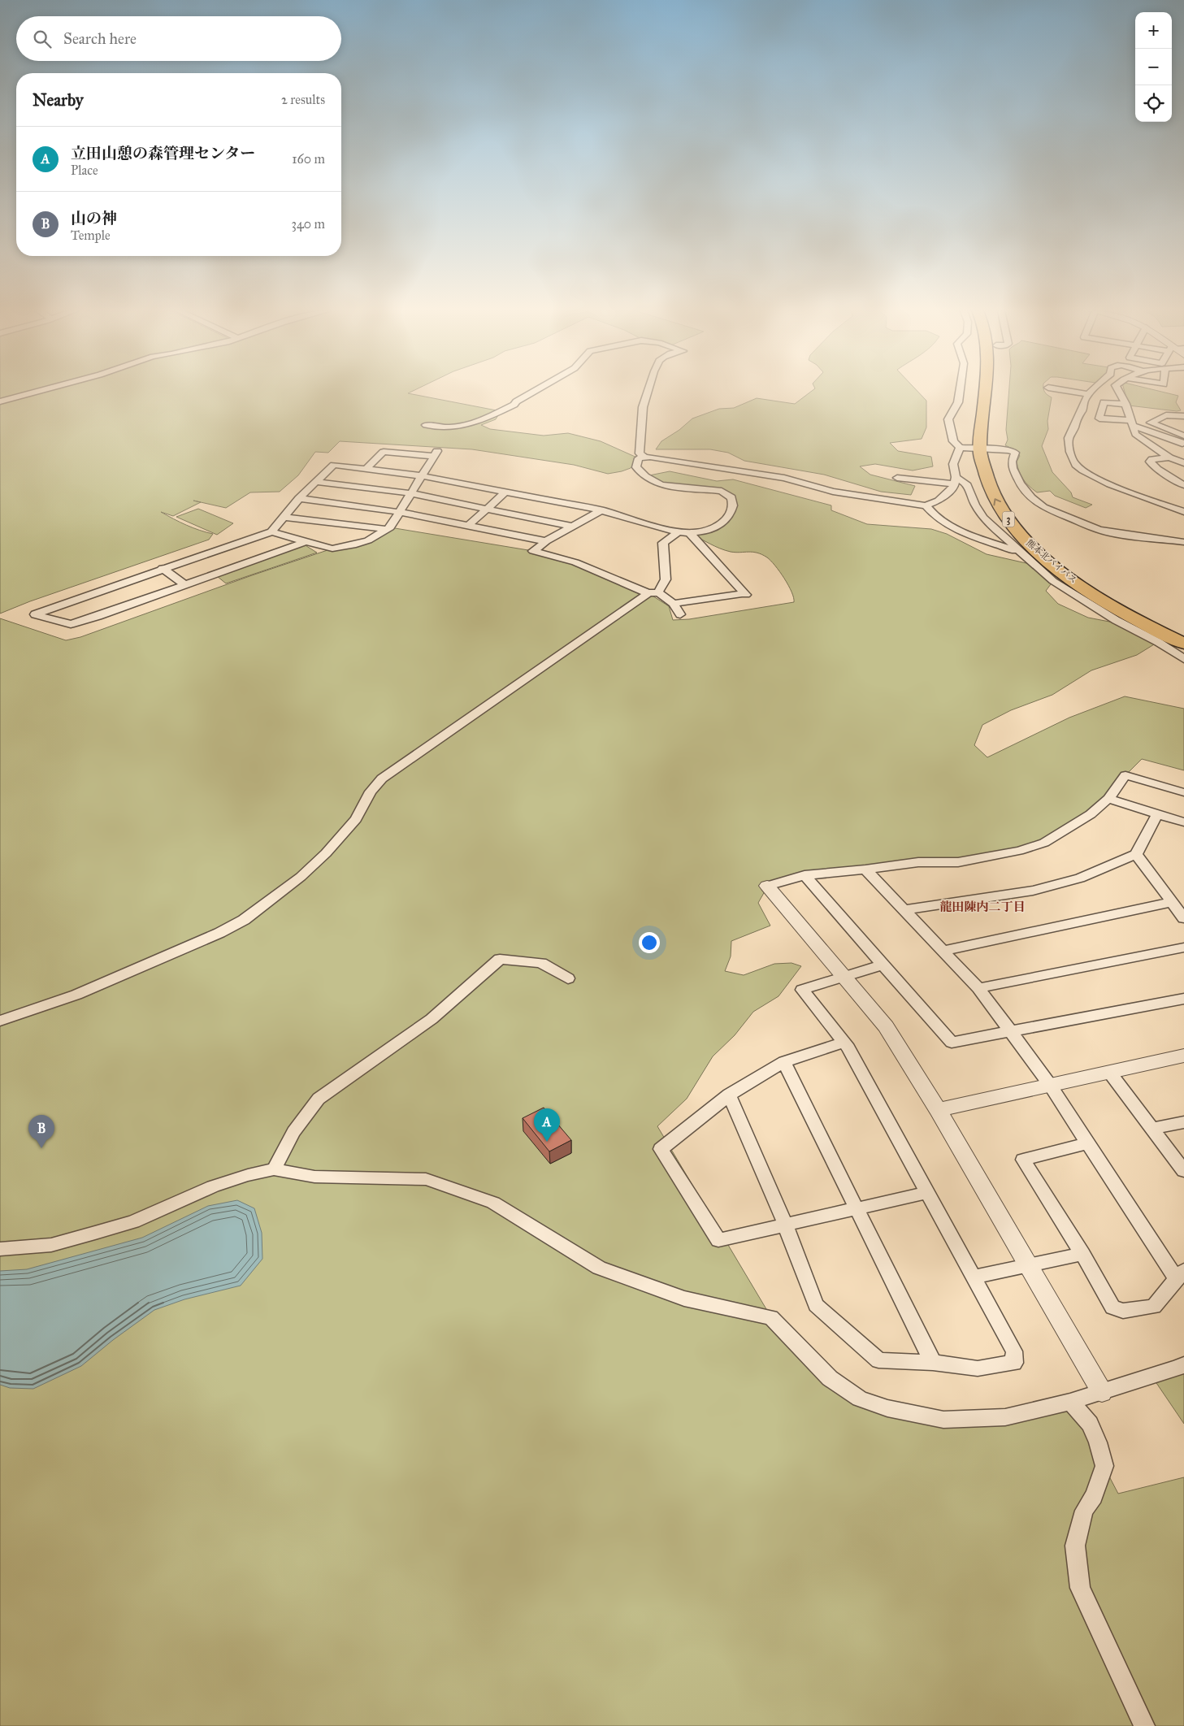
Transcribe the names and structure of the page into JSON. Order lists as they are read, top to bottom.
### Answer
{
  "streets": {
    "highway": ["3", "熊本北バイパス"]
  },
  "districts": ["龍田陳内二丁目"],
  "page": {
    "map_buttons": ["+", "−"],
    "search": "Search here",
    "heading": ["Nearby", "2 results"],
    "list": [
      {
        "mark": "A",
        "name": "立田山憩の森管理センター",
        "note": "Place",
        "value": "160 m"
      },
      {
        "mark": "B",
        "name": "山の神",
        "note": "Temple",
        "value": "340 m"
      }
    ],
    "pins": ["A", "B"]
  }
}
